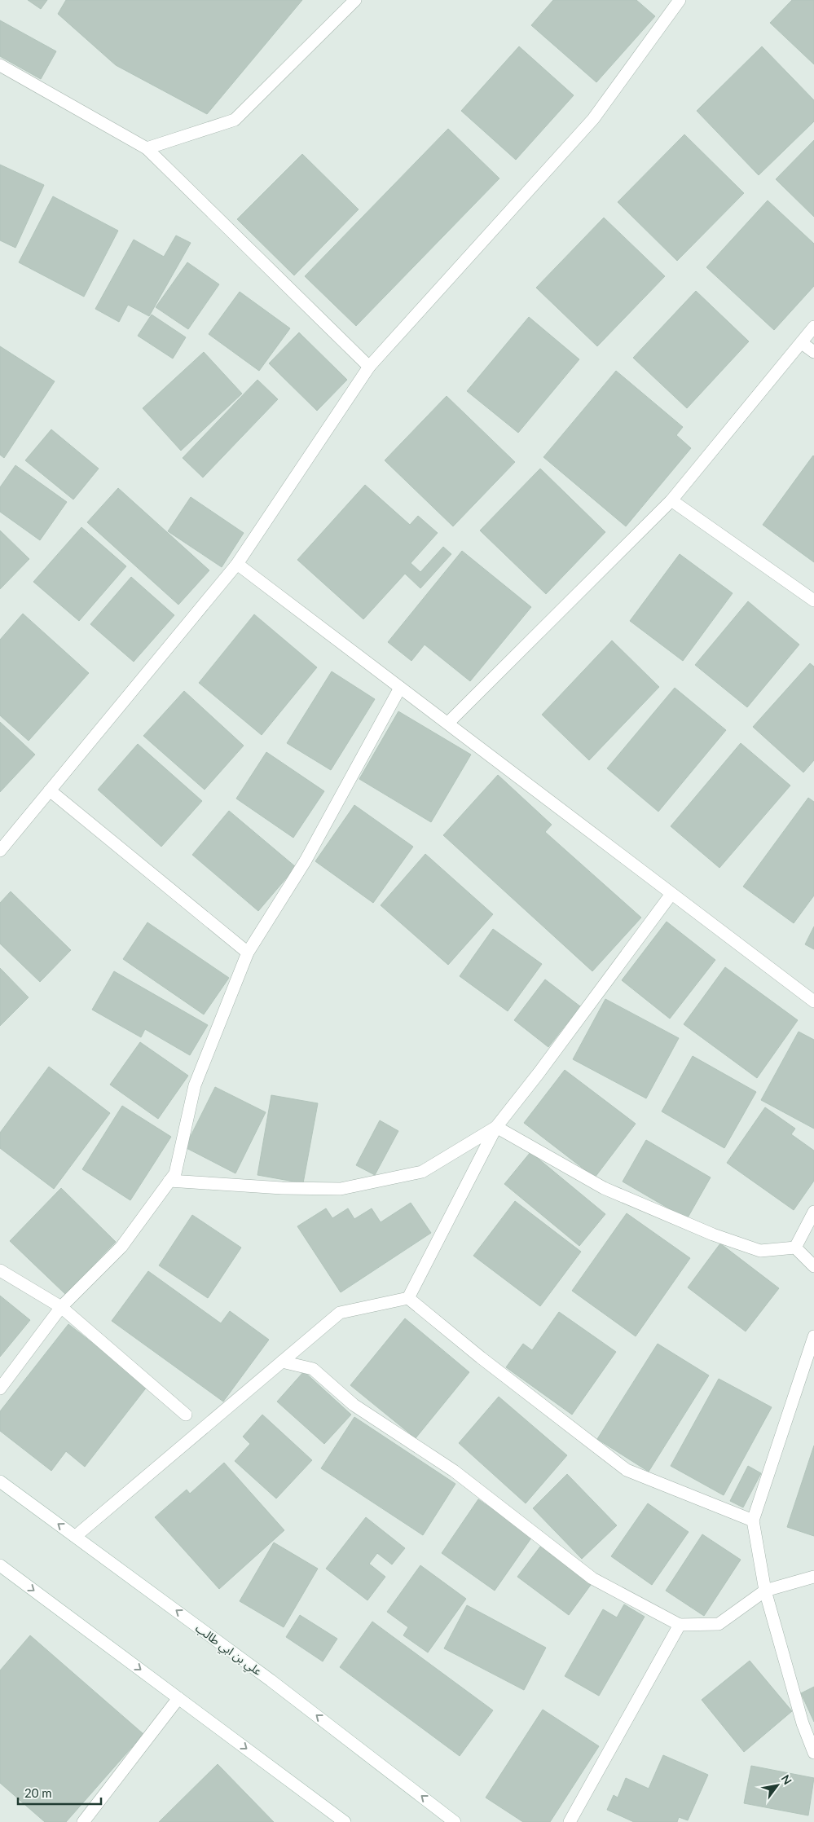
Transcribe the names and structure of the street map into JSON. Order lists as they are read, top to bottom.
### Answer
{
  "streets": {
    "street": ["علي بن ابي طالب"]
  },
  "scale_bar": "20 m",
  "north": "top right"
}
